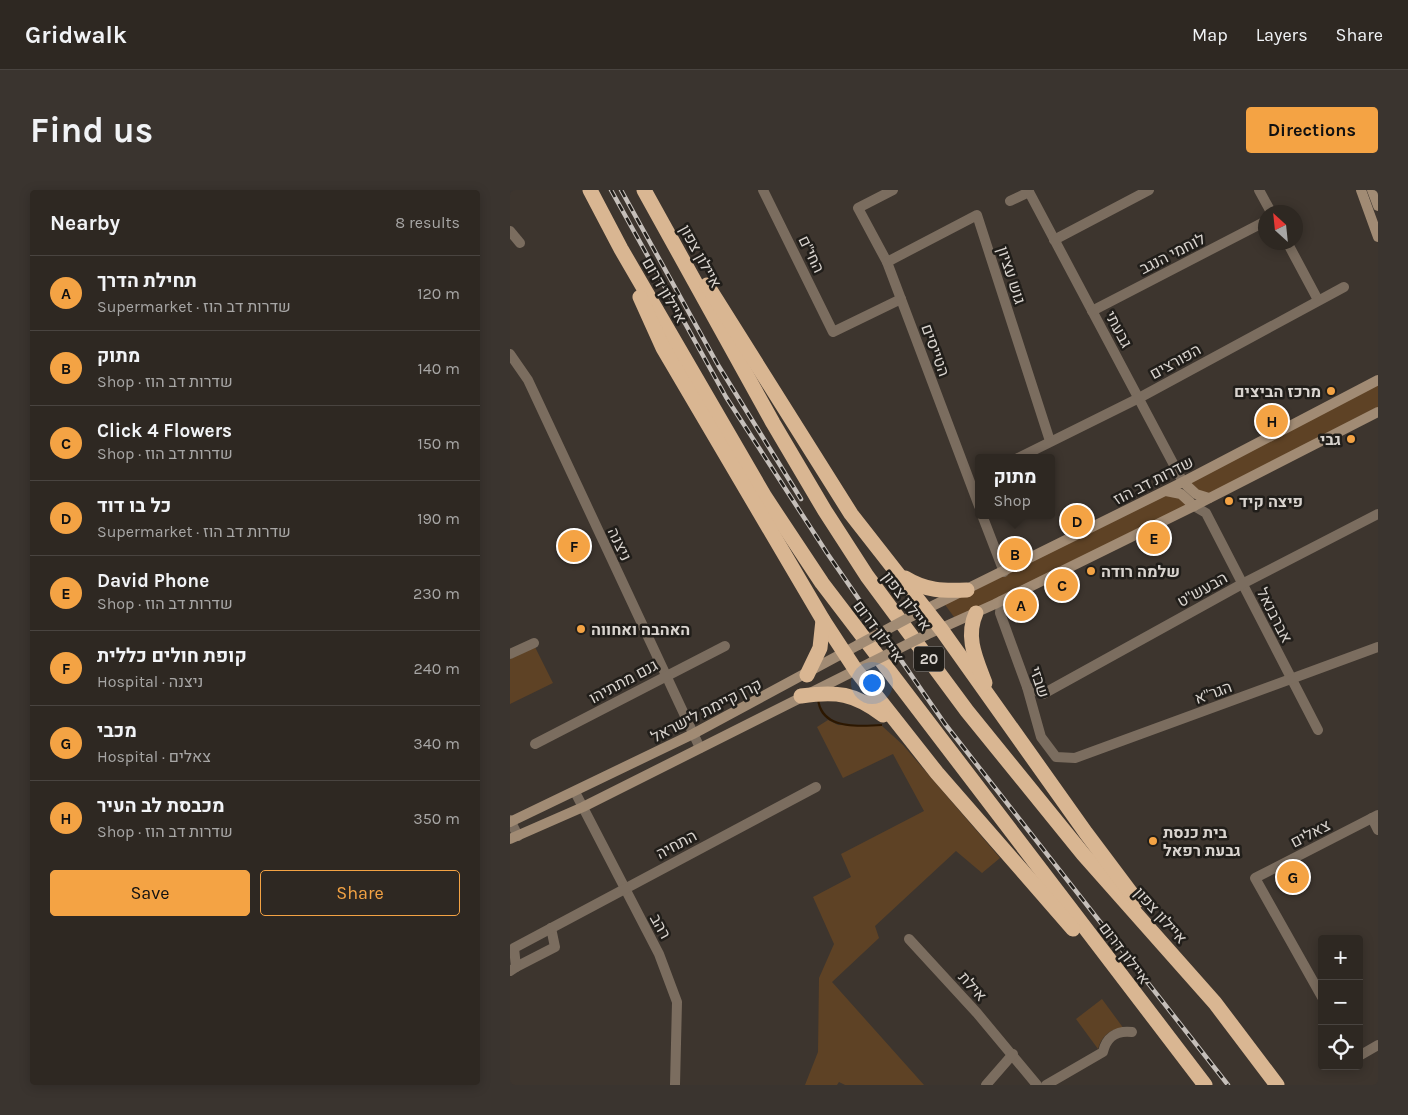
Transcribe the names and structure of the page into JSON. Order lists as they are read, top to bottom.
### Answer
{
  "streets": {
    "highway": ["איילון צפון", "איילון דרום", "20"],
    "street": [
      "לוחמי הנגב",
      "החי\"ם",
      "גוש עציון",
      "גבעתי",
      "הטייסים",
      "הפורצים",
      "שדרות דב הוז",
      "ניצנה",
      "הבעש\"ט",
      "אברבנאל",
      "גנם מתתיהו",
      "שבזי",
      "הגר\"א",
      "קרן קיימת לישראל",
      "צאלים",
      "התחיה",
      "רהב",
      "אילת"
    ]
  },
  "crossings": [
    ["לוחמי הנגב", "גבעתי"],
    ["החי\"ם", "הטייסים"],
    ["גוש עציון", "הטייסים"],
    ["גוש עציון", "הפורצים"],
    ["גבעתי", "הפורצים"],
    ["גבעתי", "שדרות דב הוז"],
    ["שדרות דב הוז", "קרן קיימת לישראל"],
    ["ניצנה", "גנם מתתיהו"],
    ["ניצנה", "קרן קיימת לישראל"],
    ["הבעש\"ט", "אברבנאל"],
    ["הבעש\"ט", "שבזי"],
    ["אברבנאל", "הגר\"א"],
    ["שבזי", "הגר\"א"],
    ["קרן קיימת לישראל", "רהב"],
    ["התחיה", "רהב"]
  ],
  "places": [
    "מרכז הביצים",
    "גבי",
    "פיצה קיד",
    "שלמה רודה",
    "האהבה ואחווה",
    "בית כנסת גבעת רפאל"
  ],
  "north": "top left",
  "page": {
    "header": "Gridwalk",
    "nav": ["Map", "Layers", "Share"],
    "buttons": [
      "Directions",
      ["Save", "Share"]
    ],
    "title": "Find us",
    "heading": ["Nearby", "8 results"],
    "list": [
      {
        "mark": "A",
        "name": "תחילת הדרך",
        "note": "Supermarket · שדרות דב הוז",
        "value": "120 m"
      },
      {
        "mark": "B",
        "name": "מתוק",
        "note": "Shop · שדרות דב הוז",
        "value": "140 m"
      },
      {
        "mark": "C",
        "name": "Click 4 Flowers",
        "note": "Shop · שדרות דב הוז",
        "value": "150 m"
      },
      {
        "mark": "D",
        "name": "כל בו דוד",
        "note": "Supermarket · שדרות דב הוז",
        "value": "190 m"
      },
      {
        "mark": "E",
        "name": "David Phone",
        "note": "Shop · שדרות דב הוז",
        "value": "230 m"
      },
      {
        "mark": "F",
        "name": "קופת חולים כללית",
        "note": "Hospital · ניצנה",
        "value": "240 m"
      },
      {
        "mark": "G",
        "name": "מכבי",
        "note": "Hospital · צאלים",
        "value": "340 m"
      },
      {
        "mark": "H",
        "name": "מכבסת לב העיר",
        "note": "Shop · שדרות דב הוז",
        "value": "350 m"
      }
    ],
    "pins": [
      "H",
      "D",
      "E",
      "F",
      "B",
      "C",
      "A",
      "G"
    ],
    "popup": ["מתוק", "Shop"],
    "map_buttons": ["+", "−"]
  }
}
